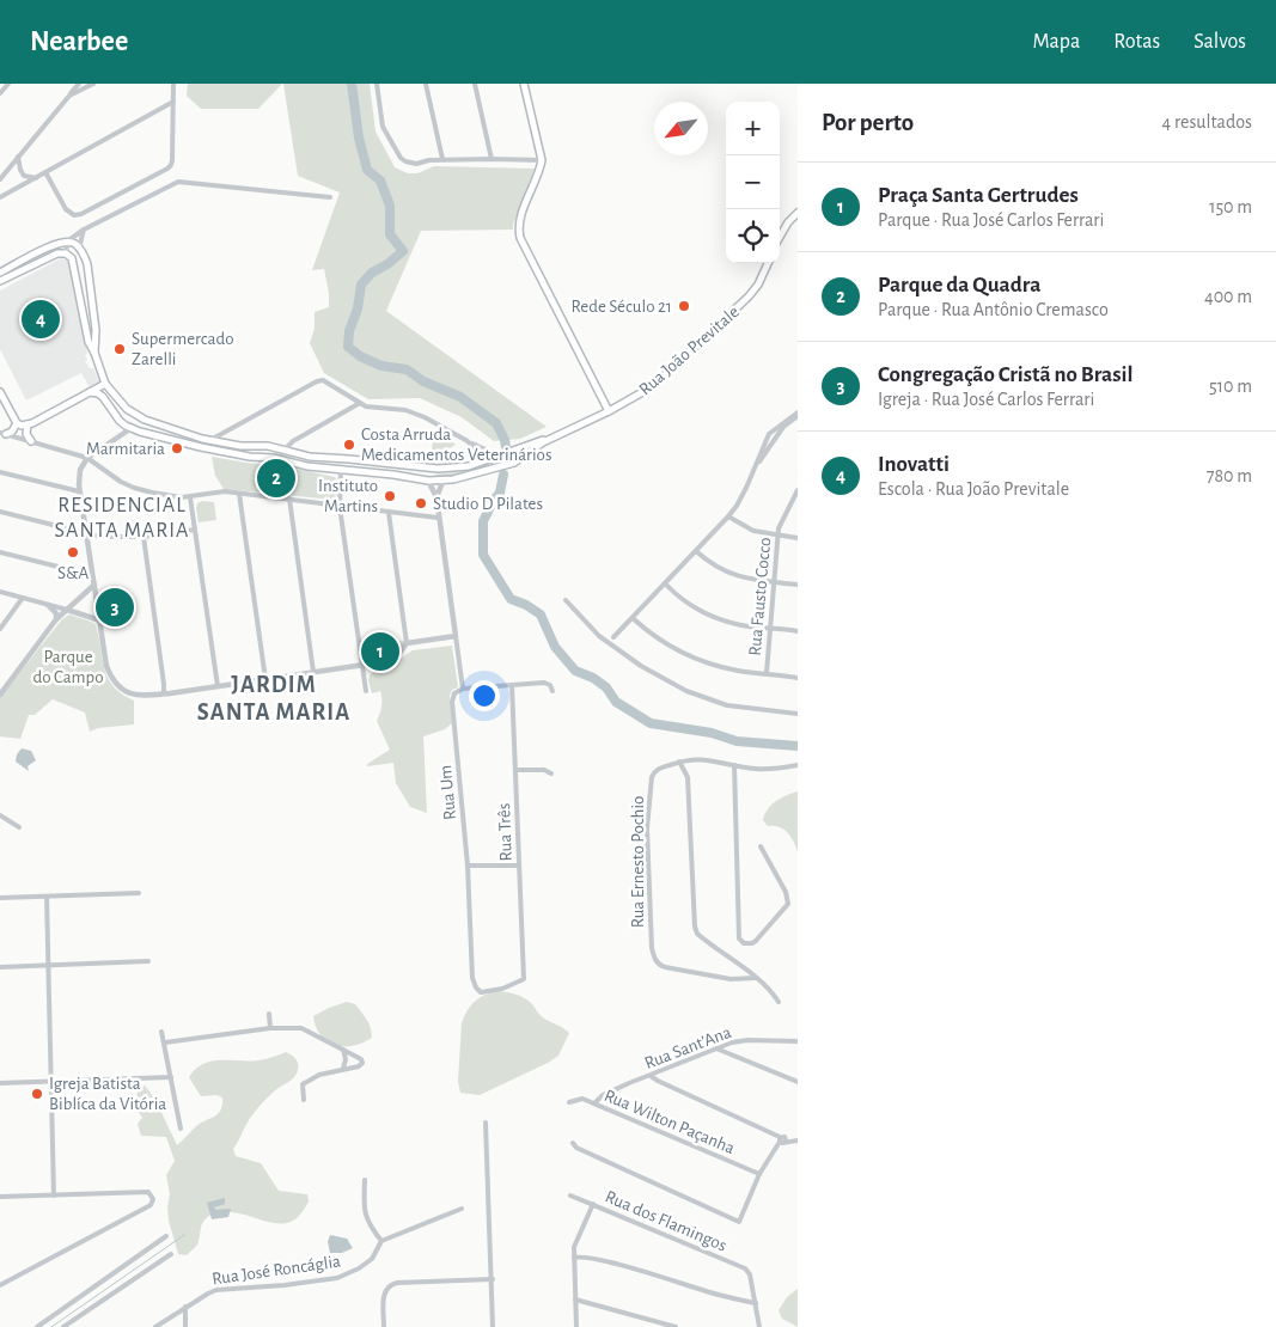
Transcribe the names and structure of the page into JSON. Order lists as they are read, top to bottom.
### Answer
{
  "streets": {
    "main road": ["Rua João Previtale"],
    "street": [
      "Rua Fausto Cocco",
      "Rua Um",
      "Rua Três",
      "Rua Ernesto Pochio",
      "Rua Sant’Ana",
      "Rua Wilton Paçanha",
      "Rua dos Flamingos",
      "Rua José Roncáglia"
    ]
  },
  "crossings": [
    ["Rua Um", "Rua Três"],
    ["Rua Sant’Ana", "Rua Wilton Paçanha"]
  ],
  "districts": ["RESIDENCIAL SANTA MARIA", "JARDIM SANTA MARIA"],
  "parks": ["Parque do Campo"],
  "places": [
    "Rede Século 21",
    "Supermercado Zarelli",
    "Costa Arruda Medicamentos Veterinários",
    "Marmitaria",
    "Instituto Martins",
    "Studio D Pilates",
    "S&A",
    "Igreja Batista Biblíca da Vitória"
  ],
  "north": "bottom left",
  "page": {
    "header": "Nearbee",
    "nav": ["Mapa", "Rotas", "Salvos"],
    "heading": ["Por perto", "4 resultados"],
    "map_buttons": ["+", "−"],
    "list": [
      {
        "mark": "1",
        "name": "Praça Santa Gertrudes",
        "note": "Parque · Rua José Carlos Ferrari",
        "value": "150 m"
      },
      {
        "mark": "2",
        "name": "Parque da Quadra",
        "note": "Parque · Rua Antônio Cremasco",
        "value": "400 m"
      },
      {
        "mark": "3",
        "name": "Congregação Cristã no Brasil",
        "note": "Igreja · Rua José Carlos Ferrari",
        "value": "510 m"
      },
      {
        "mark": "4",
        "name": "Inovatti",
        "note": "Escola · Rua João Previtale",
        "value": "780 m"
      }
    ],
    "pins": [
      "4",
      "2",
      "3",
      "1"
    ]
  }
}
